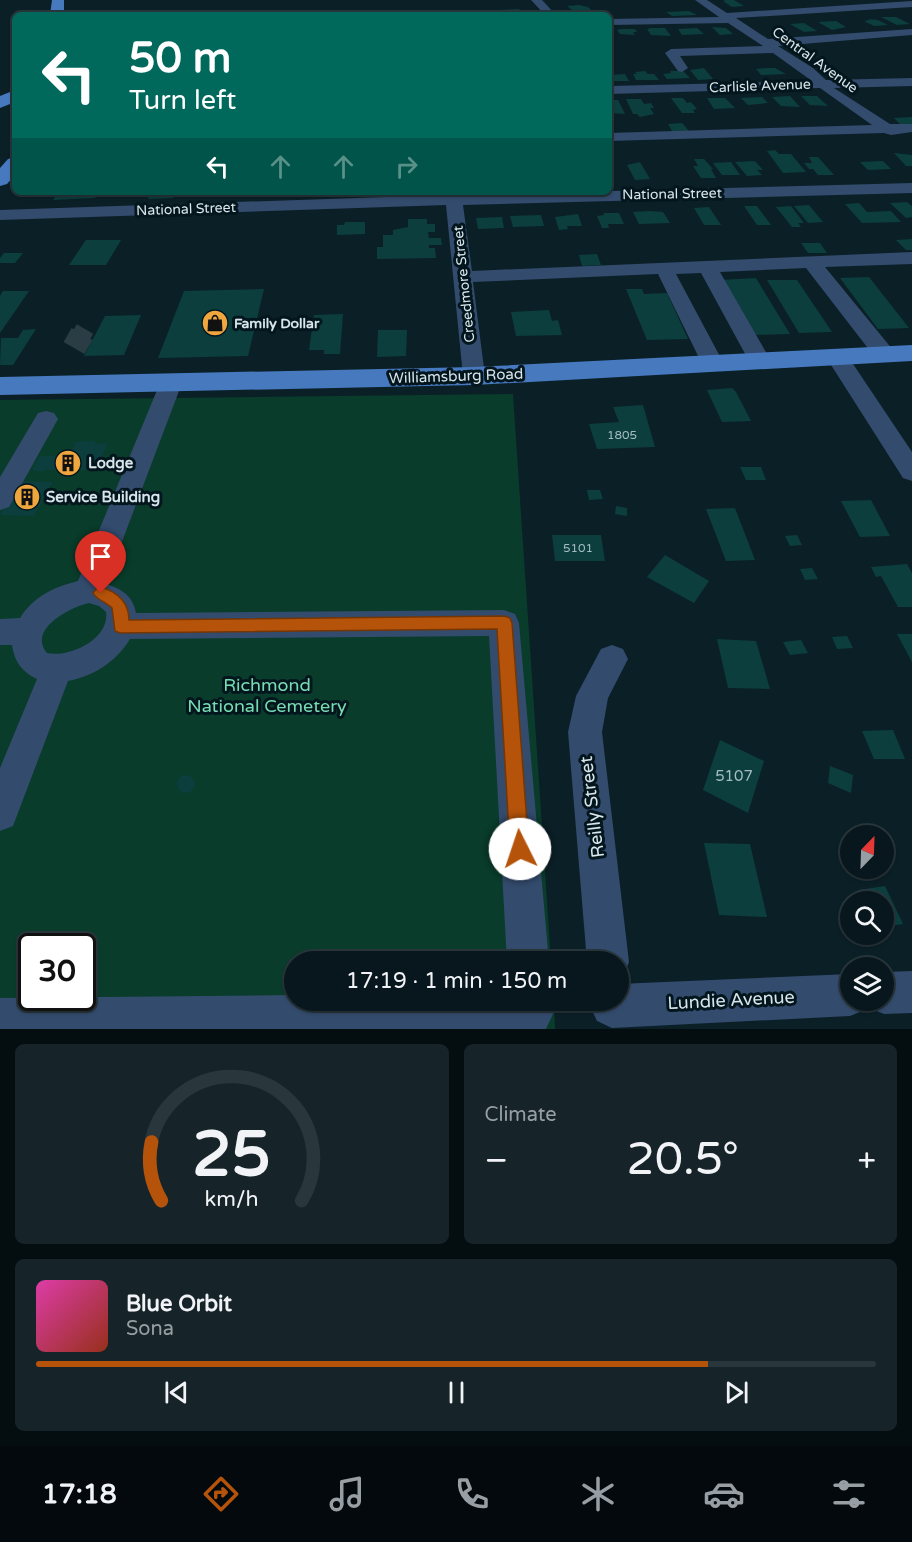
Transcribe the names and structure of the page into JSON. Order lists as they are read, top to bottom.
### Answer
{
  "streets": {
    "main road": ["Williamsburg Road"],
    "street": [
      "Central Avenue",
      "Carlisle Avenue",
      "National Street",
      "Creedmore Street",
      "Reilly Street",
      "Lundie Avenue"
    ]
  },
  "crossings": [
    ["Central Avenue", "Carlisle Avenue"],
    ["National Street", "Creedmore Street"],
    ["Creedmore Street", "Williamsburg Road"]
  ],
  "parks": ["Richmond National Cemetery"],
  "places": {
    "shop": ["Family Dollar"],
    "building": ["Lodge", "Service Building"]
  },
  "house_numbers": ["1805", "5101", "5107"],
  "north": "top right",
  "page": {
    "turn": ["50 m", "Turn left"],
    "limit": "30",
    "trip": "17:19 · 1 min · 150 m",
    "tile": "Climate",
    "heat": ["−", "20.5°", "+"],
    "song": ["Blue Orbit", "Sona"],
    "tabs": "17:18",
    "gauge": ["25", "km/h"]
  }
}
